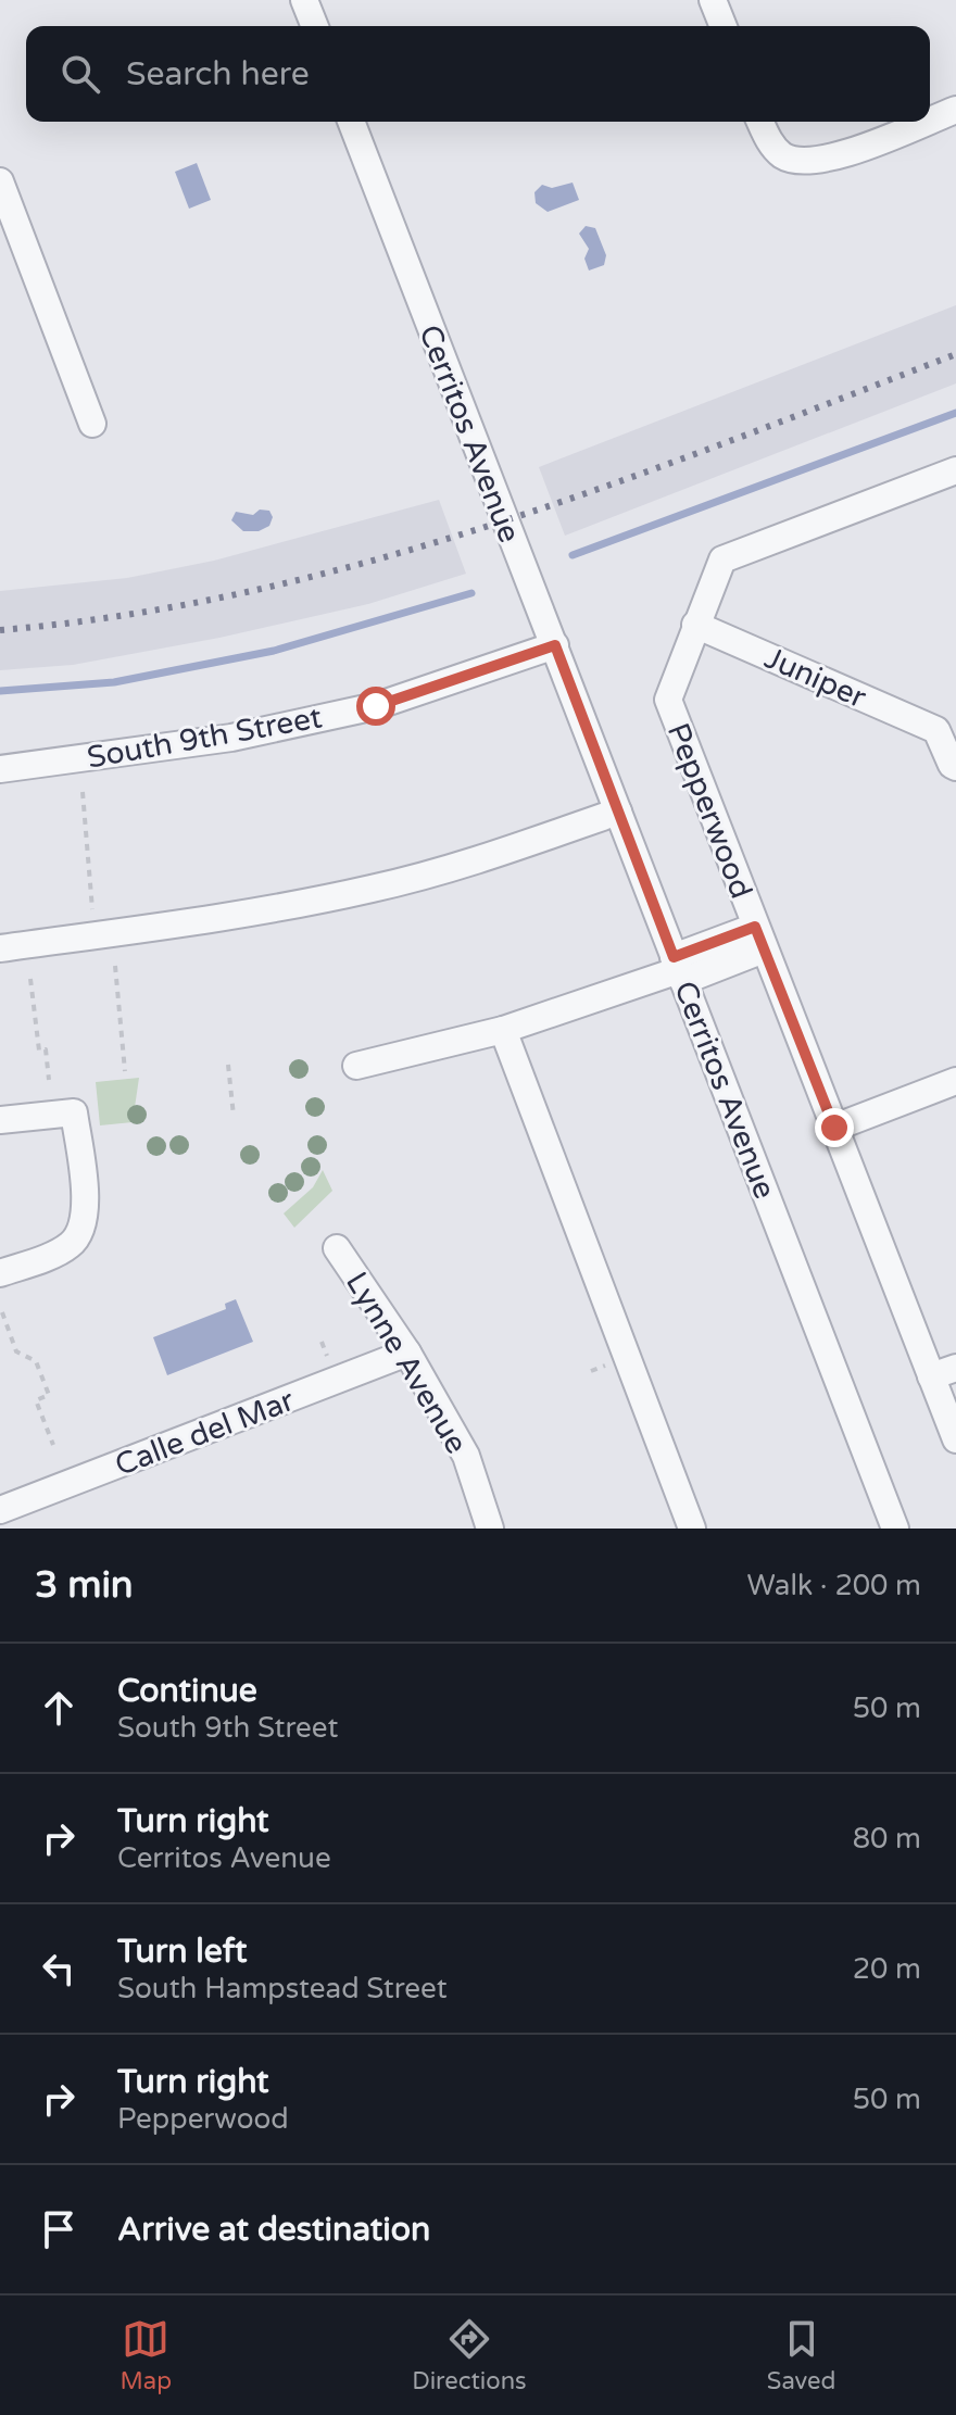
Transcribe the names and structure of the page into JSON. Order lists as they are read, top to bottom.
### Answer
{
  "streets": {
    "street": [
      "Cerritos Avenue",
      "Juniper",
      "South 9th Street",
      "Pepperwood",
      "Lynne Avenue",
      "Calle del Mar"
    ]
  },
  "crossings": [
    ["Cerritos Avenue", "South 9th Street"],
    ["Juniper", "Pepperwood"],
    ["Lynne Avenue", "Calle del Mar"]
  ],
  "page": {
    "search": "Search here",
    "heading": ["3 min", "Walk · 200 m"],
    "list": [
      ["Continue", "South 9th Street", "50 m"],
      ["Turn right", "Cerritos Avenue", "80 m"],
      ["Turn left", "South Hampstead Street", "20 m"],
      ["Turn right", "Pepperwood", "50 m"],
      "Arrive at destination"
    ],
    "nav": ["Map", "Directions", "Saved"]
  }
}
